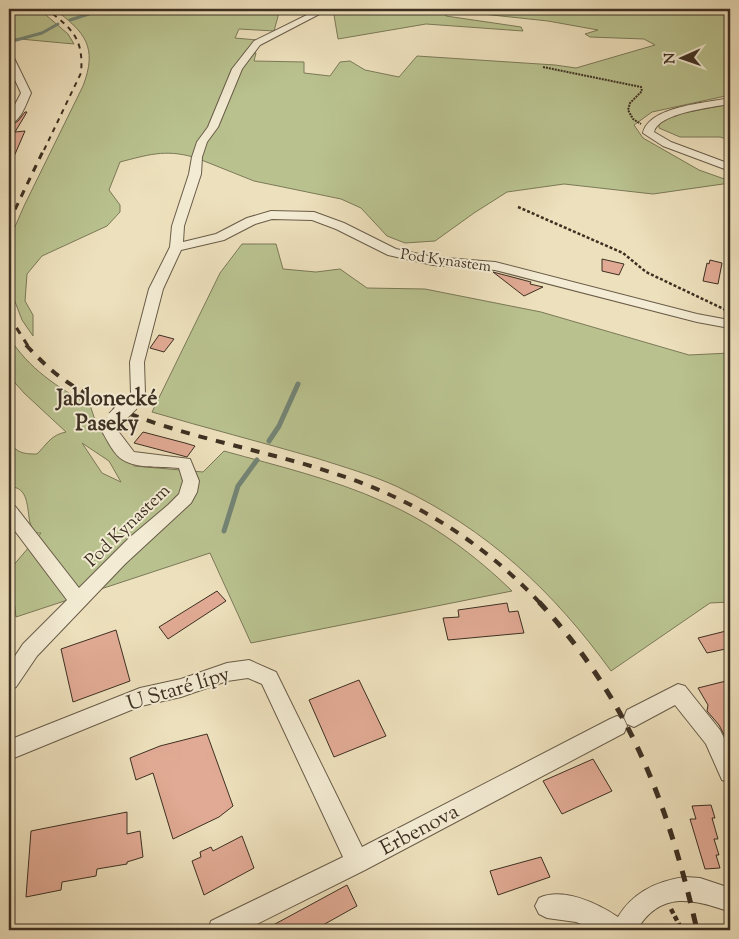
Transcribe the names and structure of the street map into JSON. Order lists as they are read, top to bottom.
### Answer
{
  "streets": {
    "street": ["Pod Kynastem", "U Staré lípy", "Erbenova"]
  },
  "crossings": [
    ["U Staré lípy", "Erbenova"]
  ],
  "districts": ["Jablonecké Paseky"],
  "north": "left"
}
